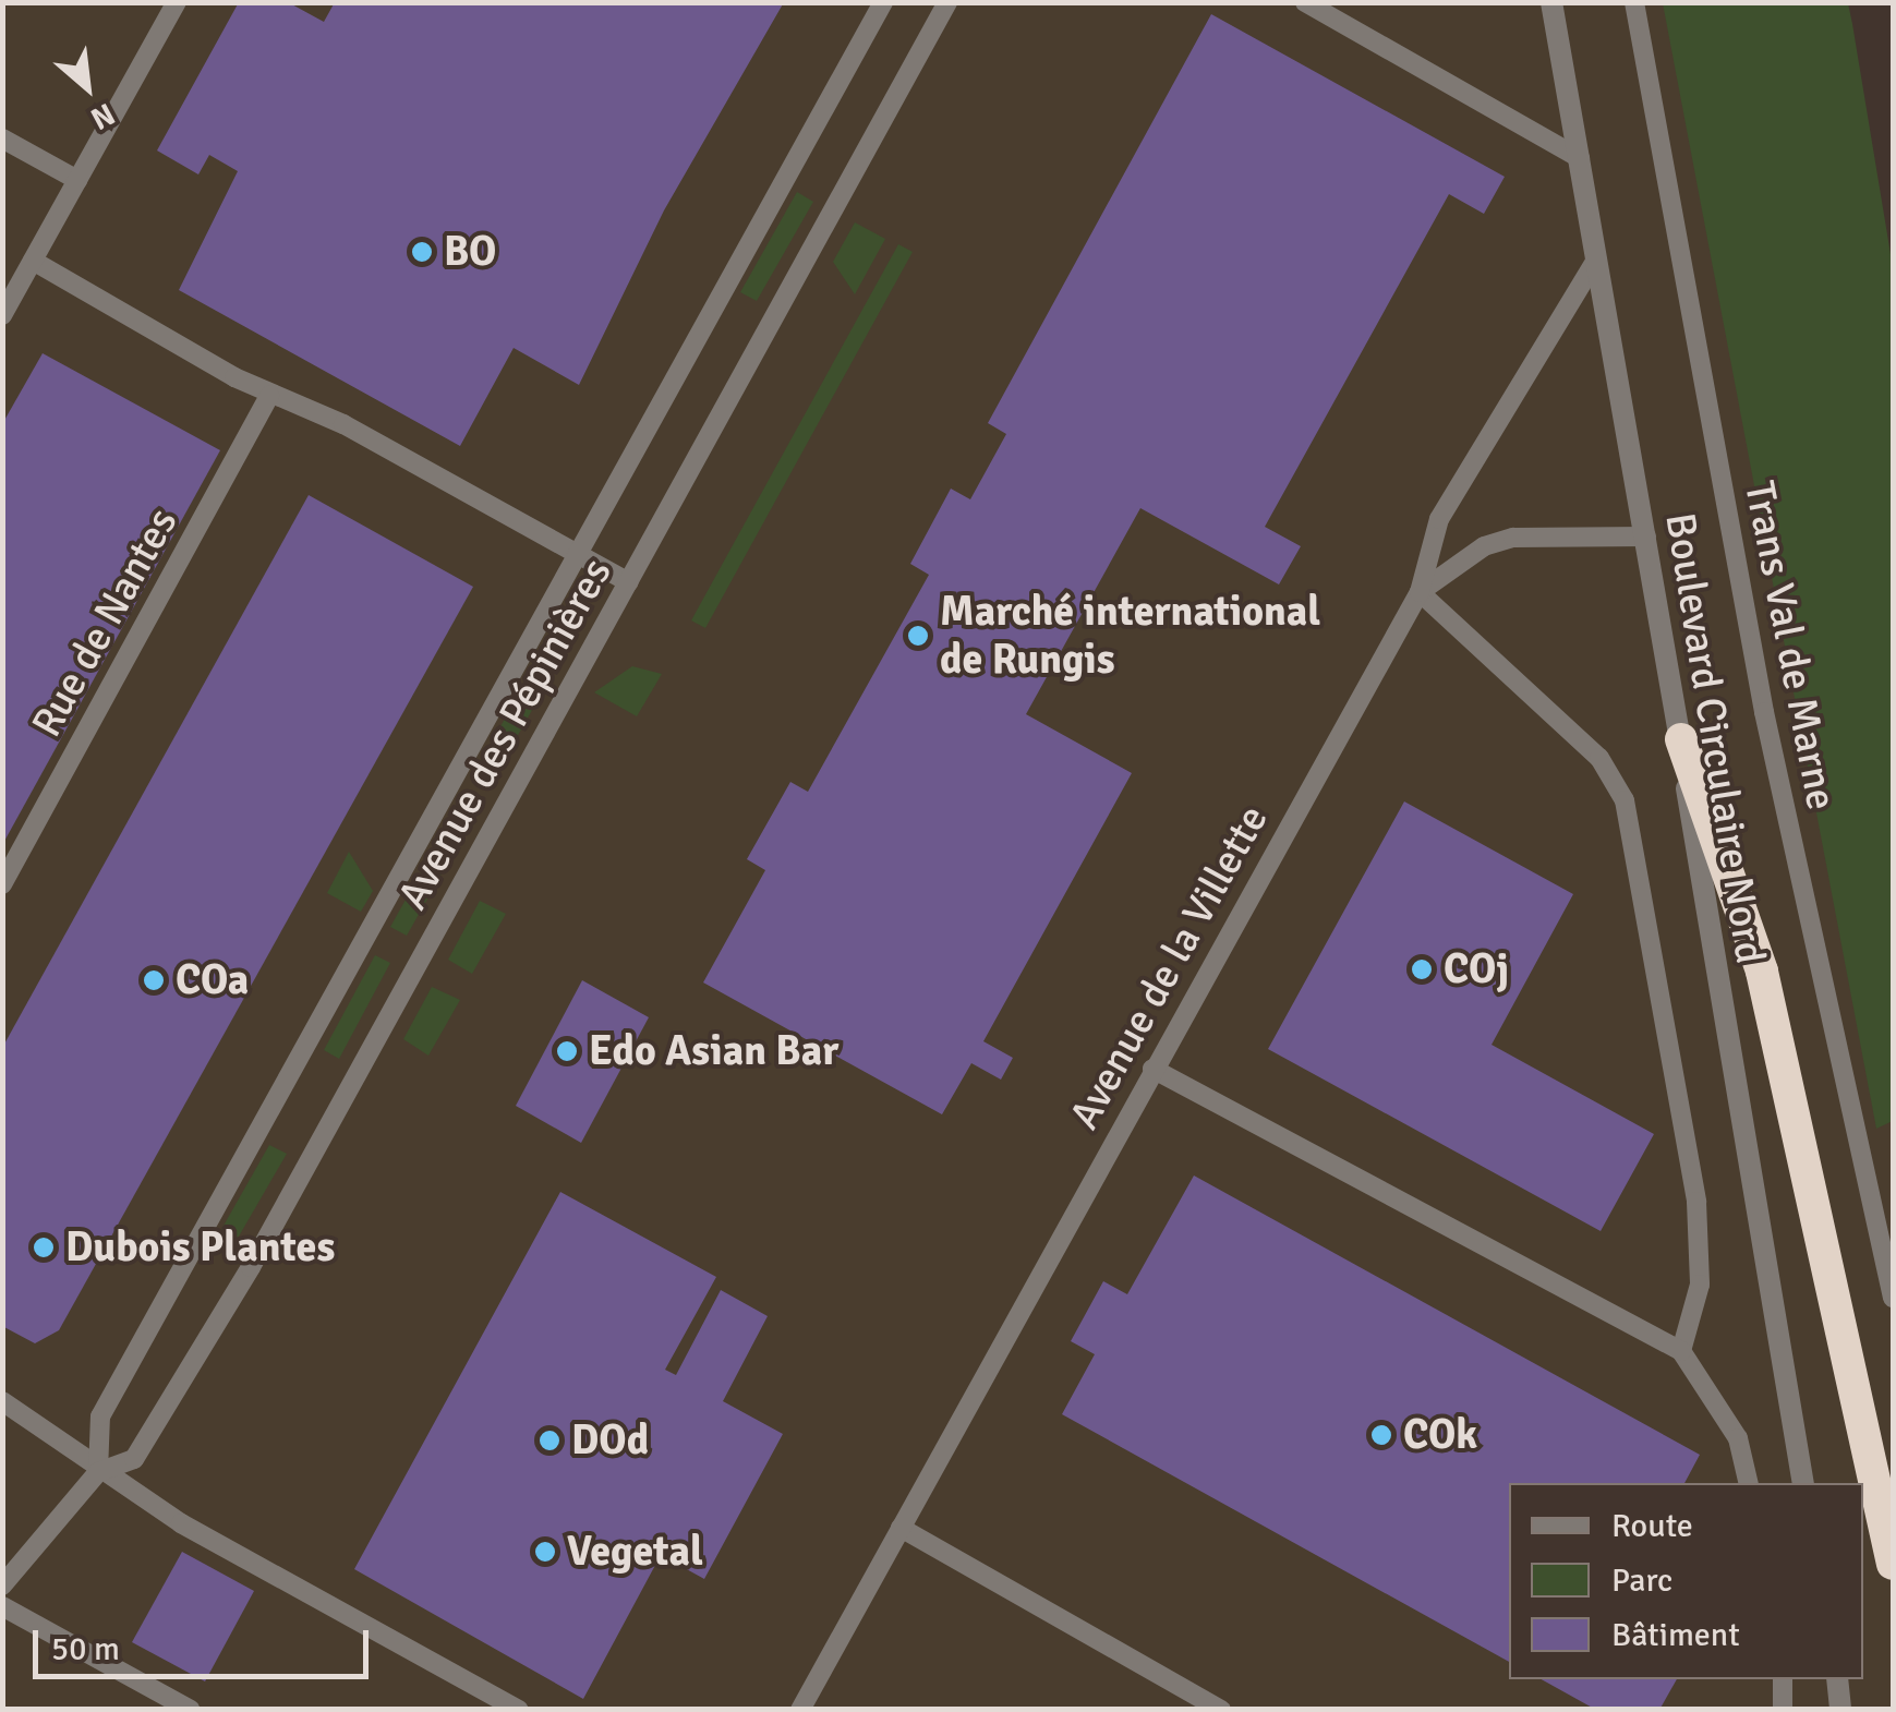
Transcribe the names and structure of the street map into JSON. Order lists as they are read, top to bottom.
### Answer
{
  "streets": {
    "street": ["Boulevard Circulaire Nord"],
    "lane": [
      "Rue de Nantes",
      "Trans Val de Marne",
      "Avenue des Pépinières",
      "Avenue de la Villette"
    ]
  },
  "crossings": [
    ["Boulevard Circulaire Nord", "Avenue de la Villette"]
  ],
  "places": [
    "BO",
    "Marché international de Rungis",
    "COj",
    "COa",
    "Edo Asian Bar",
    "Dubois Plantes",
    "COk",
    "DOd",
    "Vegetal"
  ],
  "legend": ["Route", "Parc", "Bâtiment"],
  "scale_bar": "50 m",
  "north": "bottom right"
}
